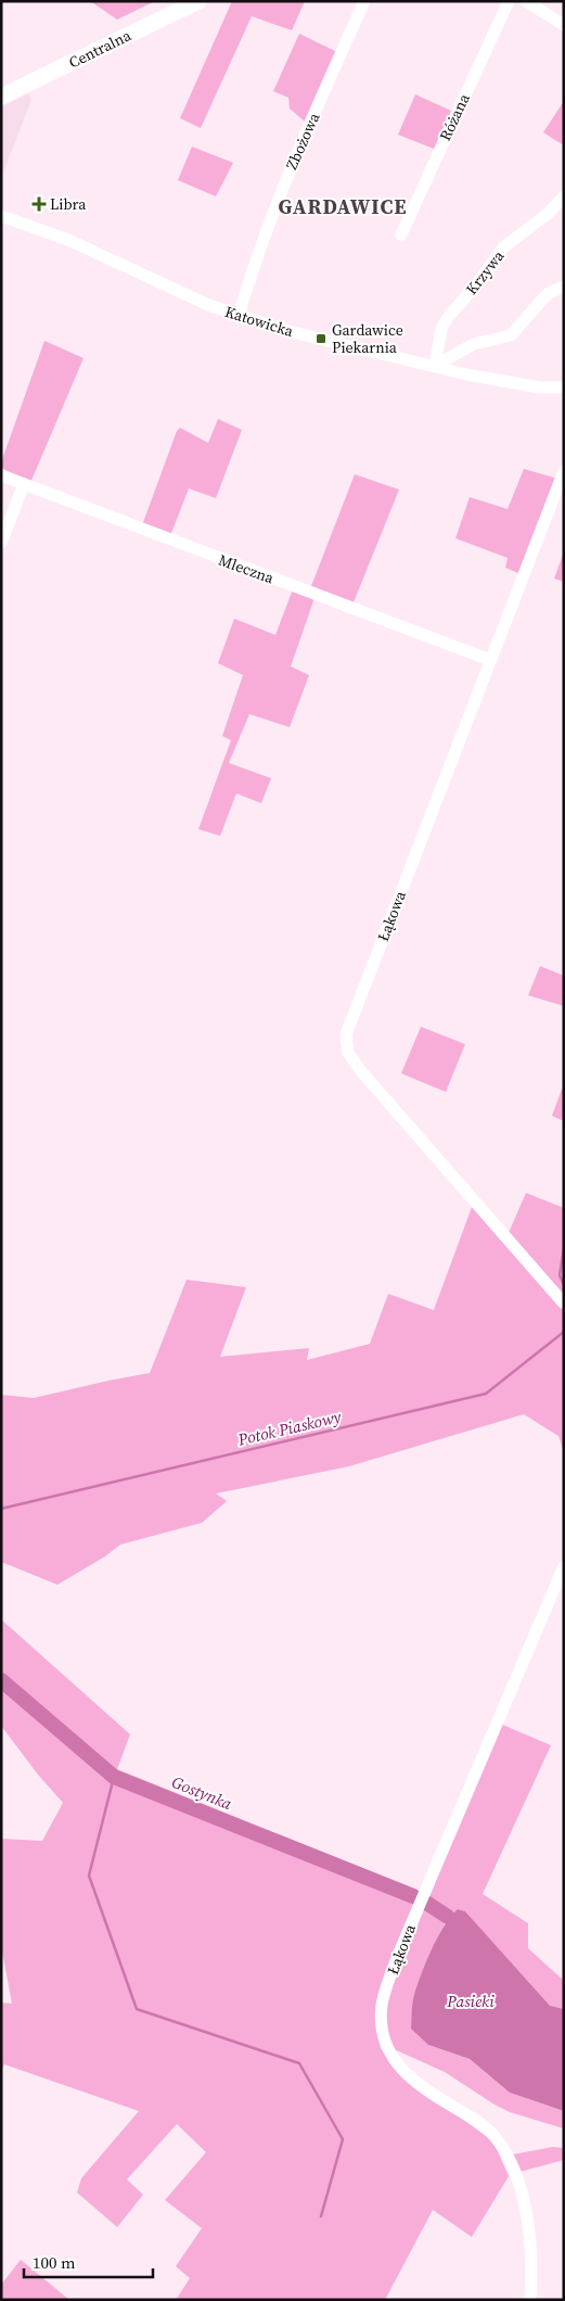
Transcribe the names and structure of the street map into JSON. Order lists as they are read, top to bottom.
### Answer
{
  "streets": {
    "main road": ["Centralna"],
    "street": [
      "Różana",
      "Zbożowa",
      "Krzywa",
      "Katowicka",
      "Mleczna",
      "Łąkowa"
    ]
  },
  "crossings": [
    ["Zbożowa", "Katowicka"],
    ["Krzywa", "Katowicka"],
    ["Mleczna", "Łąkowa"]
  ],
  "districts": ["GARDAWICE"],
  "water": ["Potok Piaskowy", "Gostynka", "Pasieki"],
  "places": {
    "health": ["Libra"],
    "transit": ["Gardawice Piekarnia"]
  },
  "scale_bar": "100 m"
}
